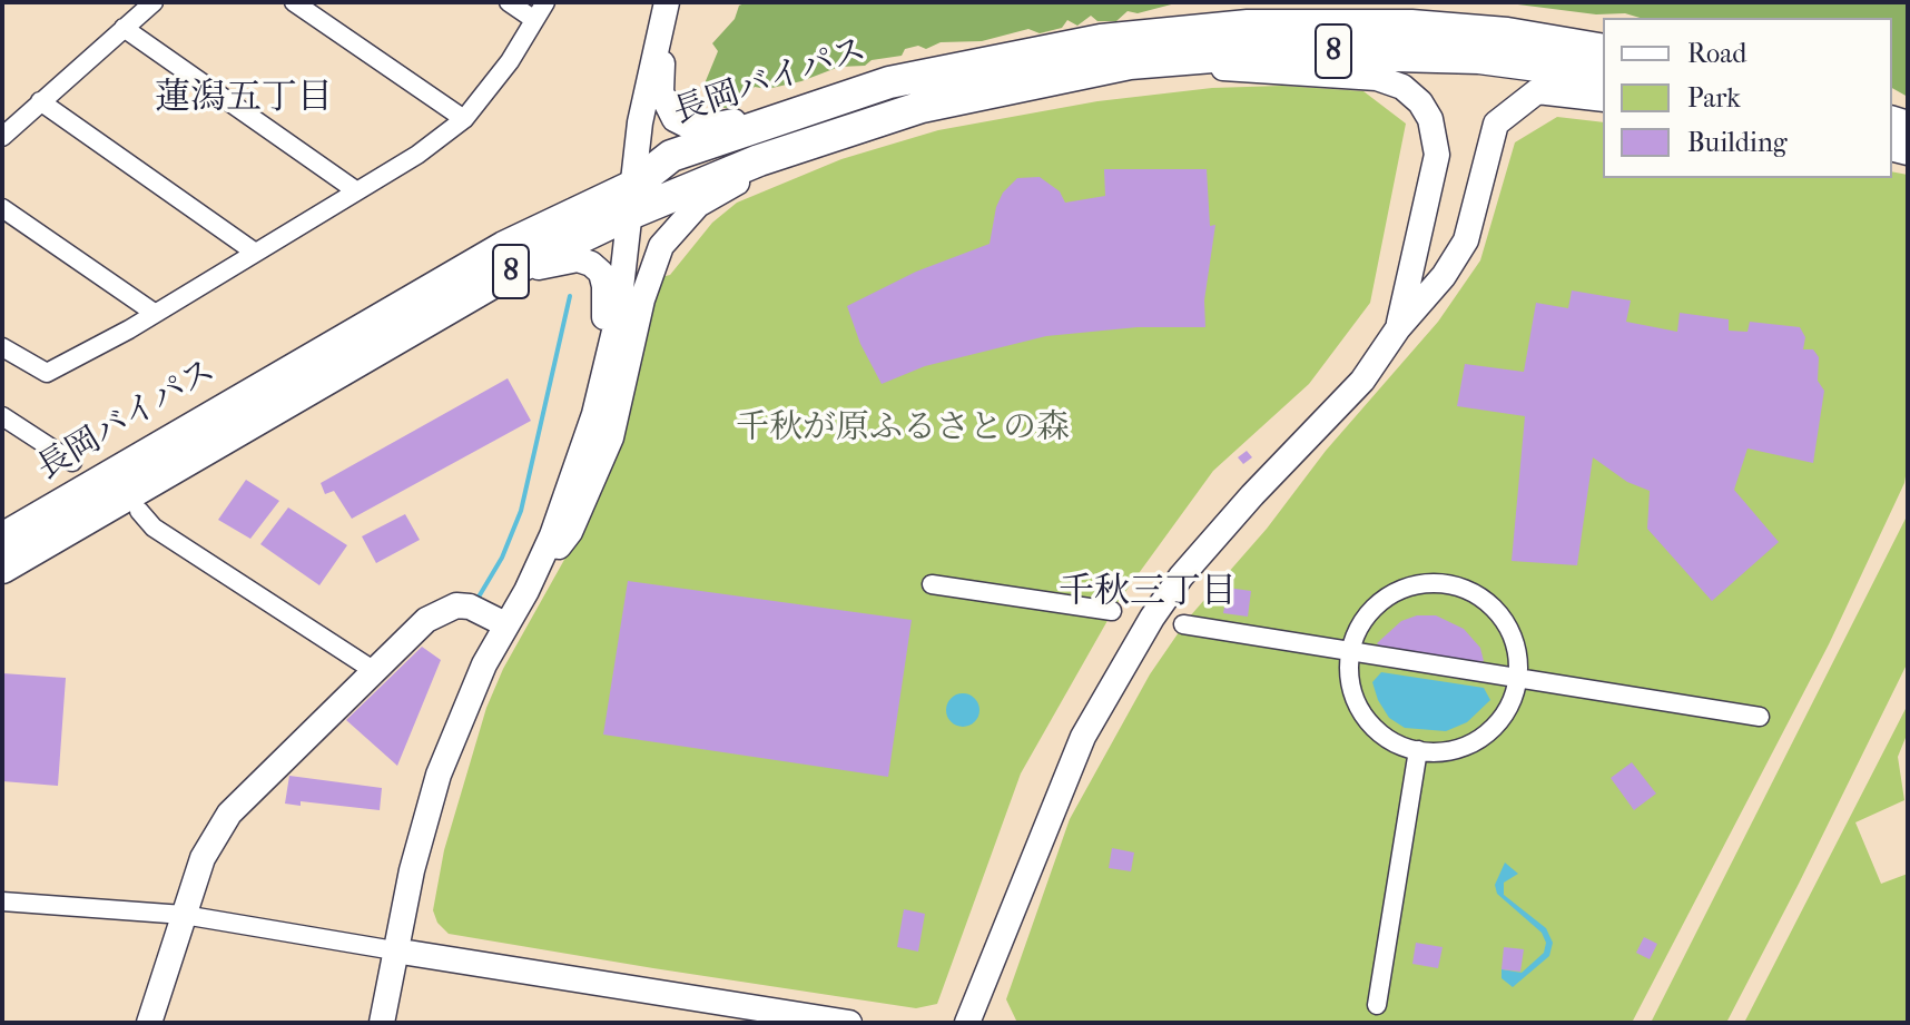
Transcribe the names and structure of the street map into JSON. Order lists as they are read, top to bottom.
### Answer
{
  "streets": {
    "highway": ["8", "長岡バイパス"]
  },
  "districts": ["蓮潟五丁目", "千秋三丁目"],
  "parks": ["千秋が原ふるさとの森"],
  "legend": ["Road", "Park", "Building"]
}
